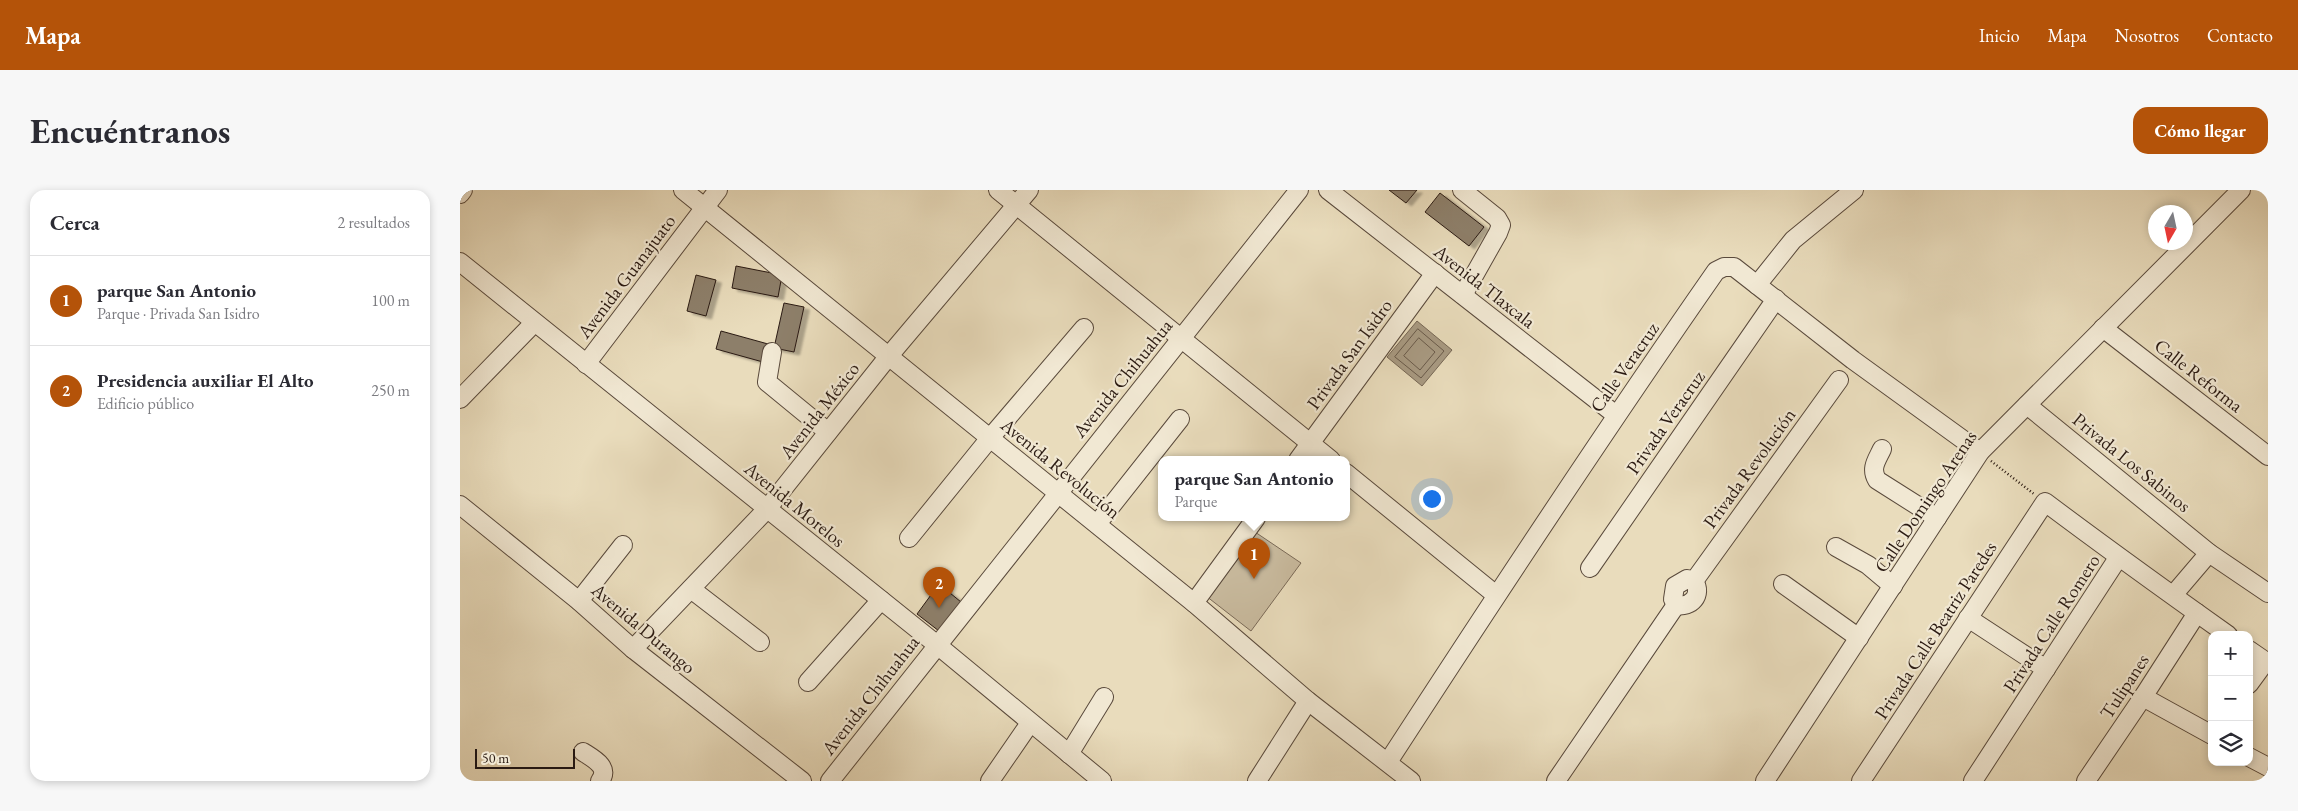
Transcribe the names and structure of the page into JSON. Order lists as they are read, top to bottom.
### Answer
{
  "streets": {
    "street": [
      "Avenida Guanajuato",
      "Avenida Tlaxcala",
      "Privada San Isidro",
      "Calle Veracruz",
      "Calle Reforma",
      "Avenida Chihuahua",
      "Avenida México",
      "Privada Veracruz",
      "Privada Los Sabinos",
      "Avenida Revolución",
      "Privada Revolución",
      "Calle Domingo Arenas",
      "Avenida Morelos",
      "Privada Calle Romero",
      "Avenida Durango",
      "Privada Calle Beatriz Paredes",
      "Tulipanes"
    ]
  },
  "crossings": [
    ["Avenida Guanajuato", "Avenida Revolución"],
    ["Avenida Guanajuato", "Avenida Morelos"],
    ["Avenida Tlaxcala", "Privada San Isidro"],
    ["Avenida Tlaxcala", "Calle Veracruz"],
    ["Calle Veracruz", "Privada Veracruz"],
    ["Calle Veracruz", "Avenida Revolución"],
    ["Calle Veracruz", "Calle Domingo Arenas"],
    ["Calle Reforma", "Calle Domingo Arenas"],
    ["Avenida Chihuahua", "Avenida Revolución"],
    ["Avenida Chihuahua", "Avenida Morelos"],
    ["Avenida México", "Avenida Revolución"],
    ["Avenida México", "Avenida Morelos"],
    ["Avenida México", "Avenida Durango"],
    ["Privada Los Sabinos", "Calle Domingo Arenas"],
    ["Privada Calle Romero", "Privada Calle Beatriz Paredes"]
  ],
  "scale_bar": "50 m",
  "north": "bottom",
  "page": {
    "header": "Mapa",
    "nav": [
      "Inicio",
      "Mapa",
      "Nosotros",
      "Contacto"
    ],
    "buttons": "Cómo llegar",
    "title": "Encuéntranos",
    "heading": ["Cerca", "2 resultados"],
    "list": [
      {
        "mark": "1",
        "name": "parque San Antonio",
        "note": "Parque · Privada San Isidro",
        "value": "100 m"
      },
      {
        "mark": "2",
        "name": "Presidencia auxiliar El Alto",
        "note": "Edificio público",
        "value": "250 m"
      }
    ],
    "popup": ["parque San Antonio", "Parque"],
    "pins": ["1", "2"],
    "map_buttons": ["+", "−"],
    "scale": "50 m"
  }
}
